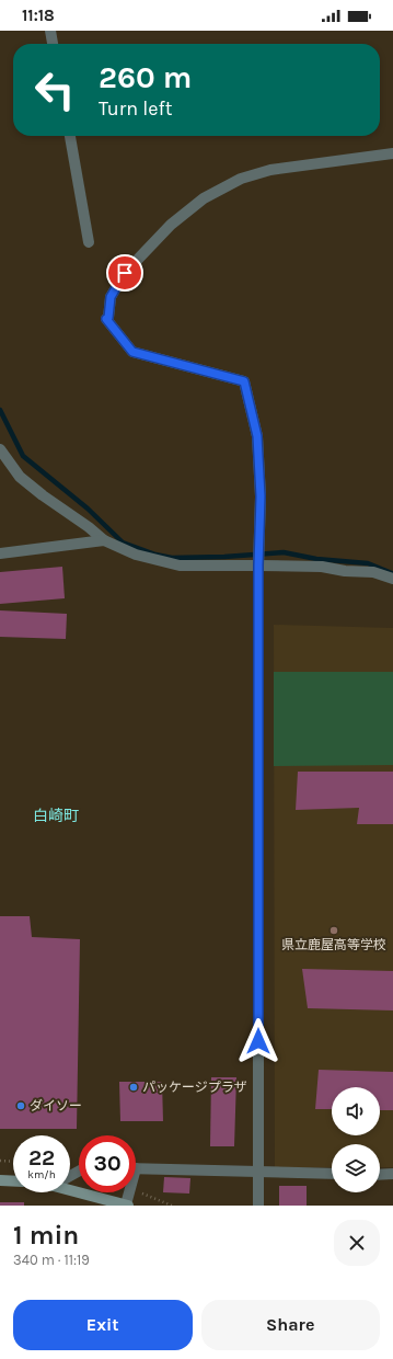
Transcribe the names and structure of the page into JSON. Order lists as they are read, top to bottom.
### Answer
{
  "districts": ["白崎町"],
  "places": ["県立鹿屋高等学校", "パッケージプラザ", "ダイソー"],
  "page": {
    "status": "11:18",
    "turn": ["260 m", "Turn left"],
    "speed": "22 km/h",
    "limit": "30",
    "heading": ["1 min", "340 m · 11:19"],
    "buttons": ["Exit", "Share"]
  }
}
